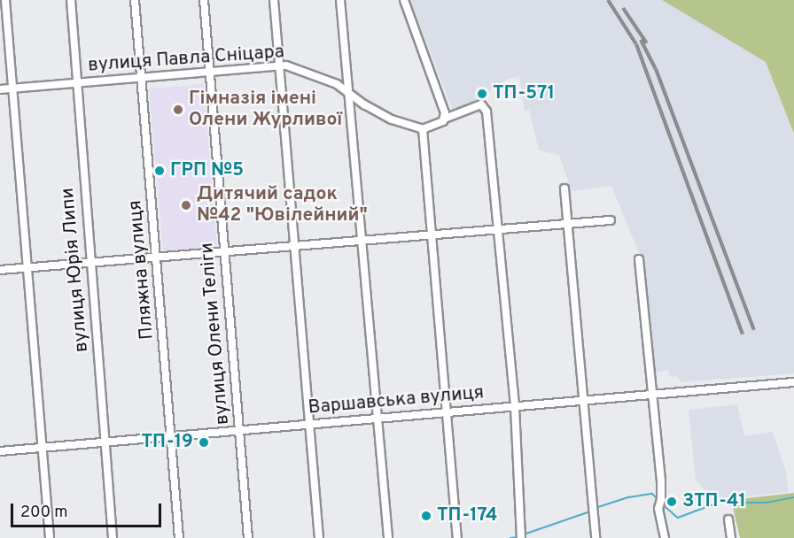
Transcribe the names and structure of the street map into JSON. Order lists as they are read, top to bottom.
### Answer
{
  "streets": {
    "street": [
      "вулиця Павла Сніцара",
      "вулиця Юрія Липи",
      "Пляжна вулиця",
      "вулиця Олени Теліги",
      "Варшавська вулиця"
    ]
  },
  "crossings": [
    ["вулиця Павла Сніцара", "вулиця Юрія Липи"],
    ["вулиця Павла Сніцара", "Пляжна вулиця"],
    ["вулиця Павла Сніцара", "вулиця Олени Теліги"],
    ["вулиця Юрія Липи", "Варшавська вулиця"],
    ["Пляжна вулиця", "Варшавська вулиця"],
    ["вулиця Олени Теліги", "Варшавська вулиця"]
  ],
  "places": [
    "ТП-571",
    "Гімназія імені Олени Журливої",
    "ГРП №5",
    "Дитячий садок №42 \"Ювілейний\"",
    "ТП-19",
    "ЗТП-41",
    "ТП-174"
  ],
  "scale_bar": "200 m"
}
